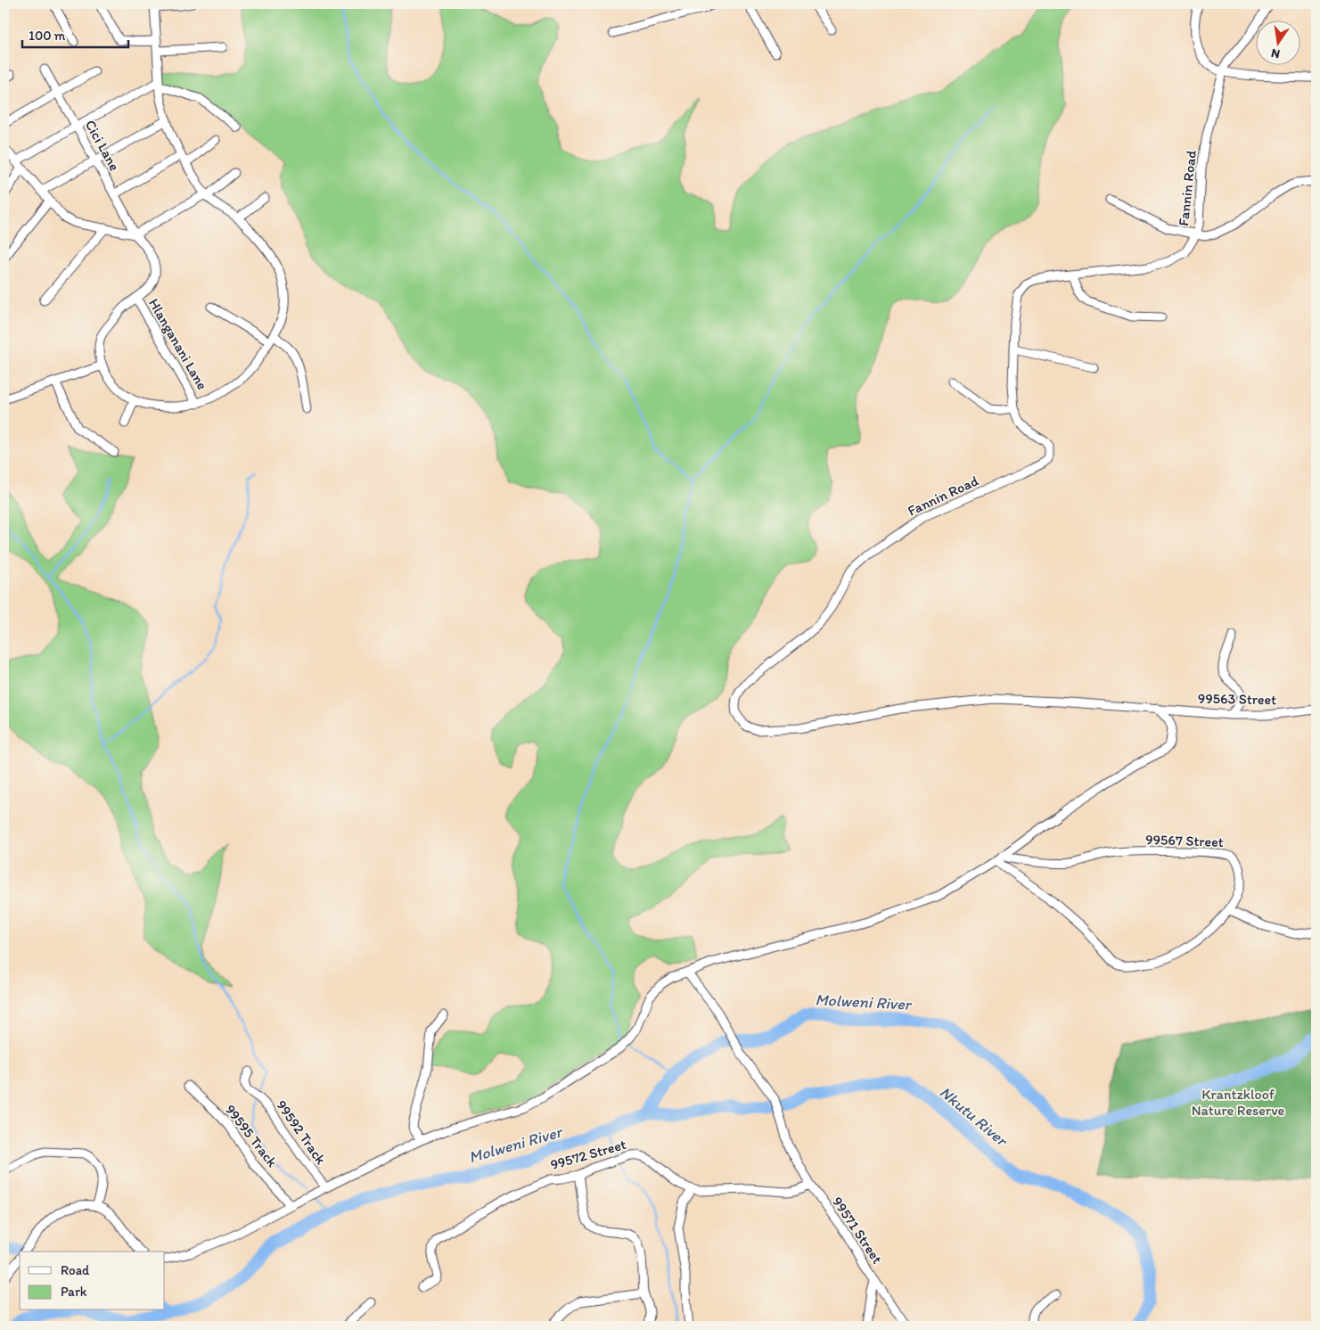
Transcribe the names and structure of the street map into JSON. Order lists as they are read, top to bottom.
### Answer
{
  "streets": {
    "street": [
      "Cici Lane",
      "Fannin Road",
      "Hlanganani Lane",
      "99563 Street",
      "99567 Street",
      "99592 Track",
      "99595 Track",
      "99572 Street",
      "99571 Street"
    ]
  },
  "crossings": [
    ["Cici Lane", "Hlanganani Lane"],
    ["Fannin Road", "99563 Street"],
    ["99572 Street", "99571 Street"]
  ],
  "water": ["Molweni River", "Nkutu River"],
  "parks": ["Krantzkloof Nature Reserve"],
  "legend": ["Road", "Park"],
  "scale_bar": "100 m",
  "north": "bottom"
}
